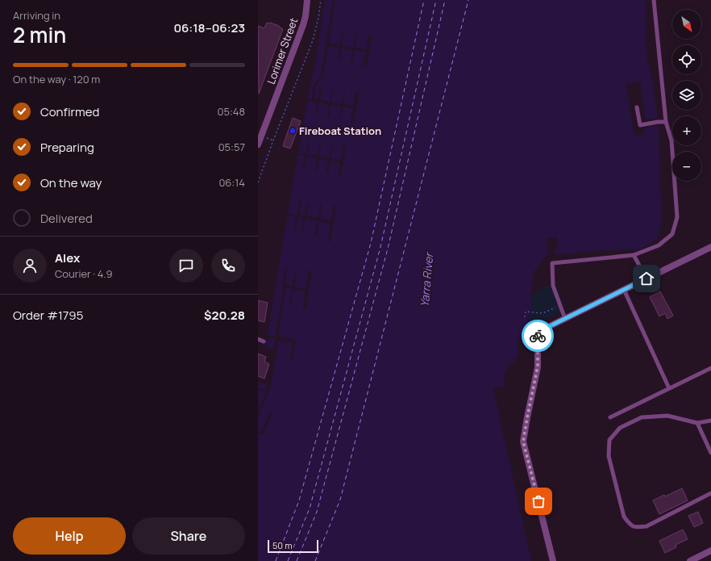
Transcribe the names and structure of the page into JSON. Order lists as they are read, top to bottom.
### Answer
{
  "streets": {
    "street": ["Lorimer Street"]
  },
  "water": ["Yarra River"],
  "places": ["Fireboat Station"],
  "scale_bar": "50 m",
  "north": "bottom right",
  "page": {
    "heading": ["2 min", "Arriving in", "06:18–06:23"],
    "panel": [
      "Alex",
      "Courier · 4.9",
      "Order #1795",
      "$20.28"
    ],
    "map_buttons": ["+", "−"],
    "bar": "On the way · 120 m",
    "list": [
      ["Confirmed", "05:48"],
      ["Preparing", "05:57"],
      ["On the way", "06:14"],
      "Delivered"
    ],
    "buttons": ["Help", "Share"],
    "scale": "50 m"
  }
}
